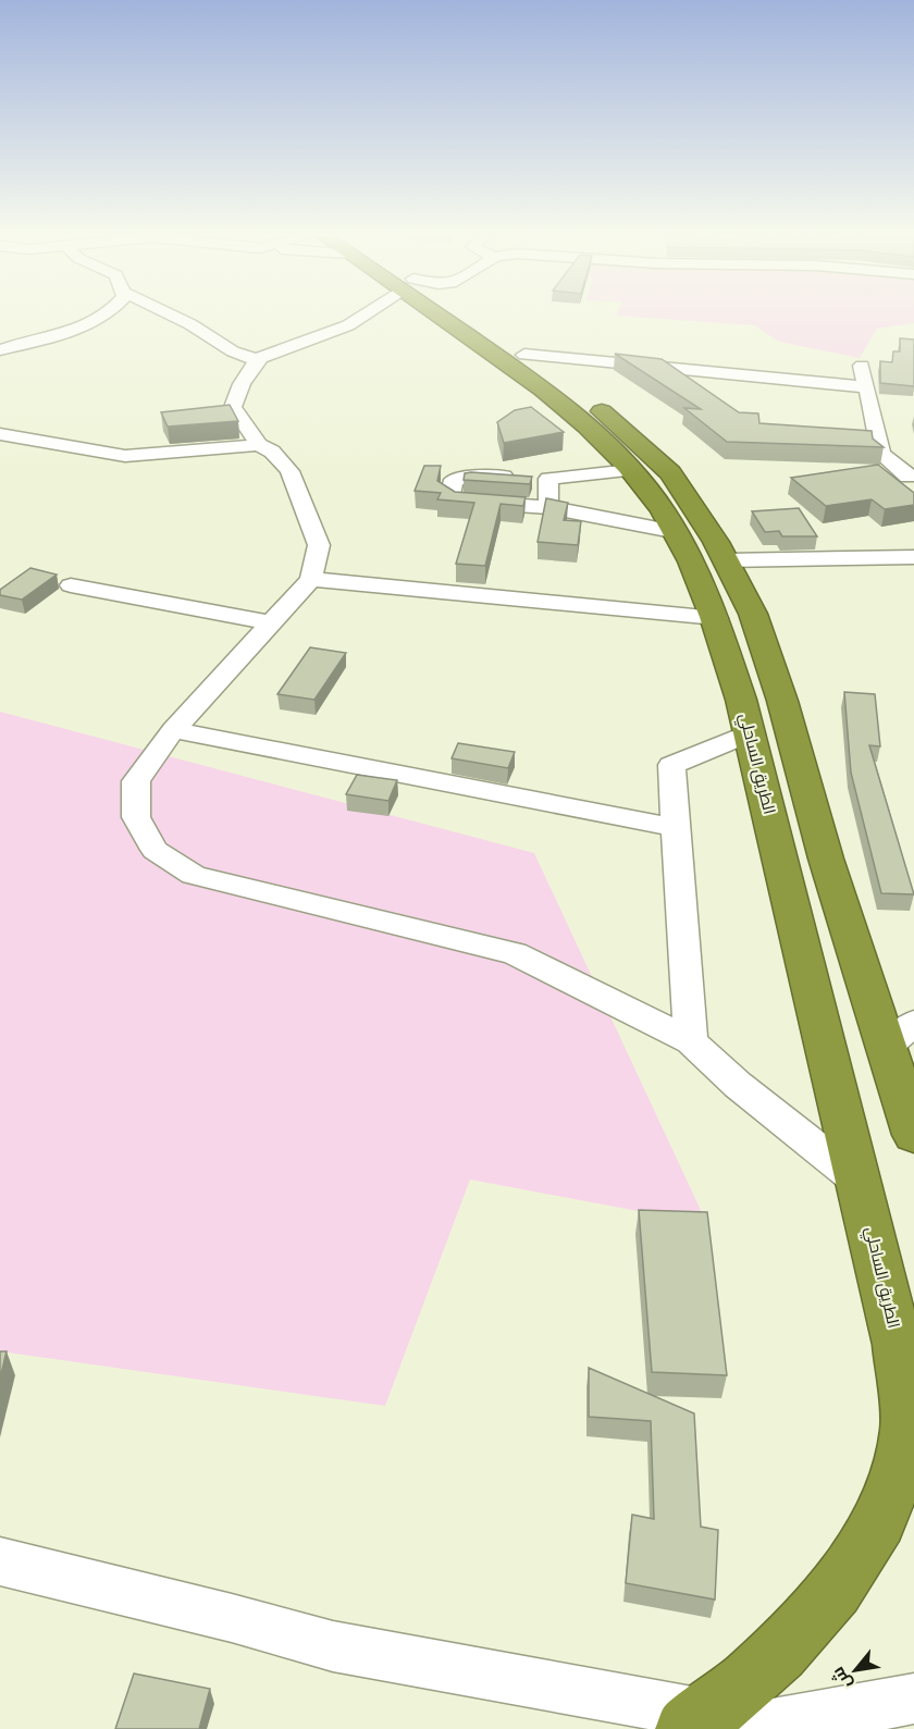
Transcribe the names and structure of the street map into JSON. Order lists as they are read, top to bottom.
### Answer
{
  "streets": {
    "highway": ["الطريق الساحلي"]
  },
  "north": "bottom left"
}
